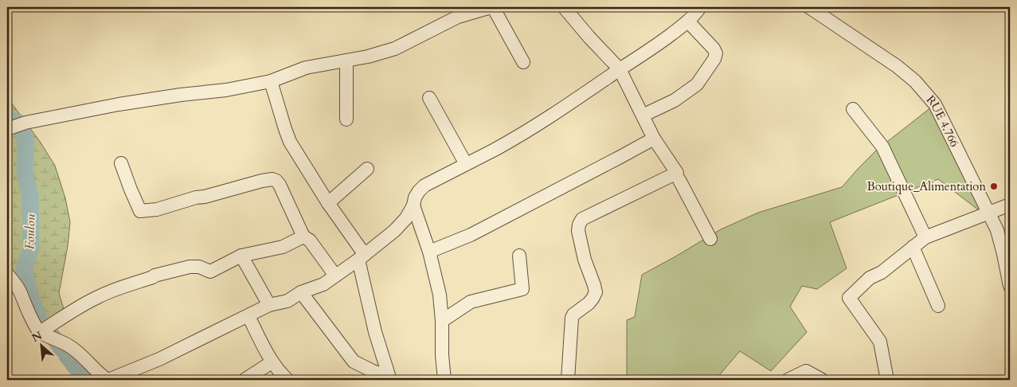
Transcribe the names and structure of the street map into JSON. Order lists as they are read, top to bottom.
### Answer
{
  "streets": {
    "street": ["RUE 4.766"]
  },
  "water": ["Foulou"],
  "places": ["Boutique_Alimentation"],
  "north": "top left"
}
